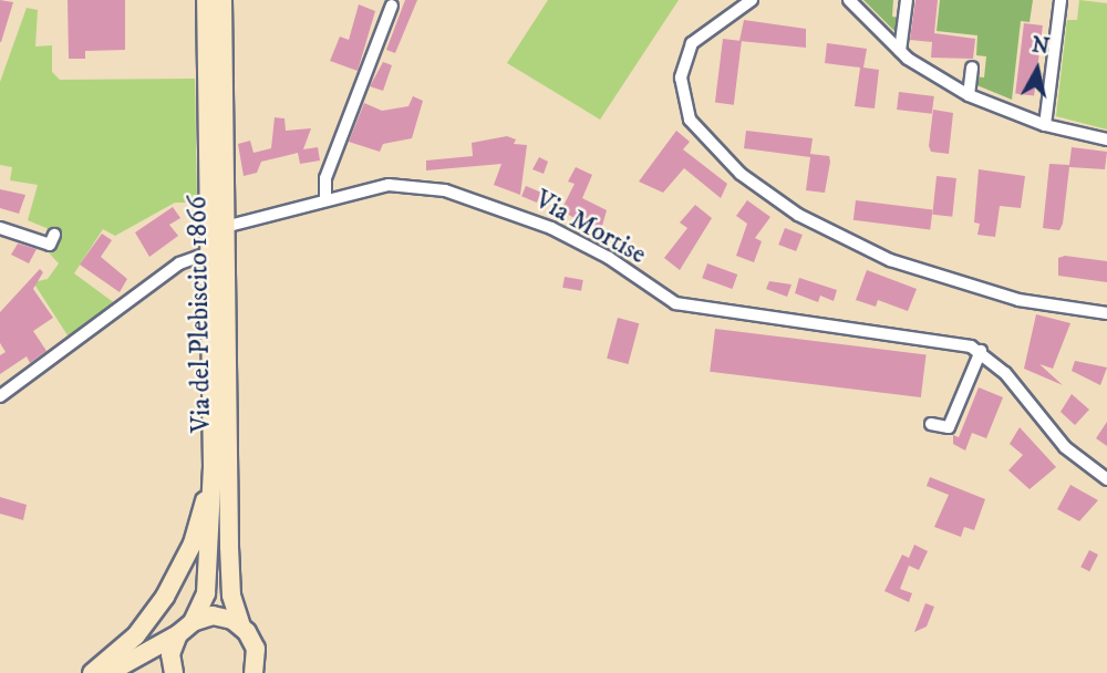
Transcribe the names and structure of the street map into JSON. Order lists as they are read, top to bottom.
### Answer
{
  "streets": {
    "main road": ["Via del Plebiscito 1866"],
    "street": ["Via Mortise"]
  },
  "crossings": [
    ["Via Mortise", "Via del Plebiscito 1866"]
  ],
  "north": "top"
}
